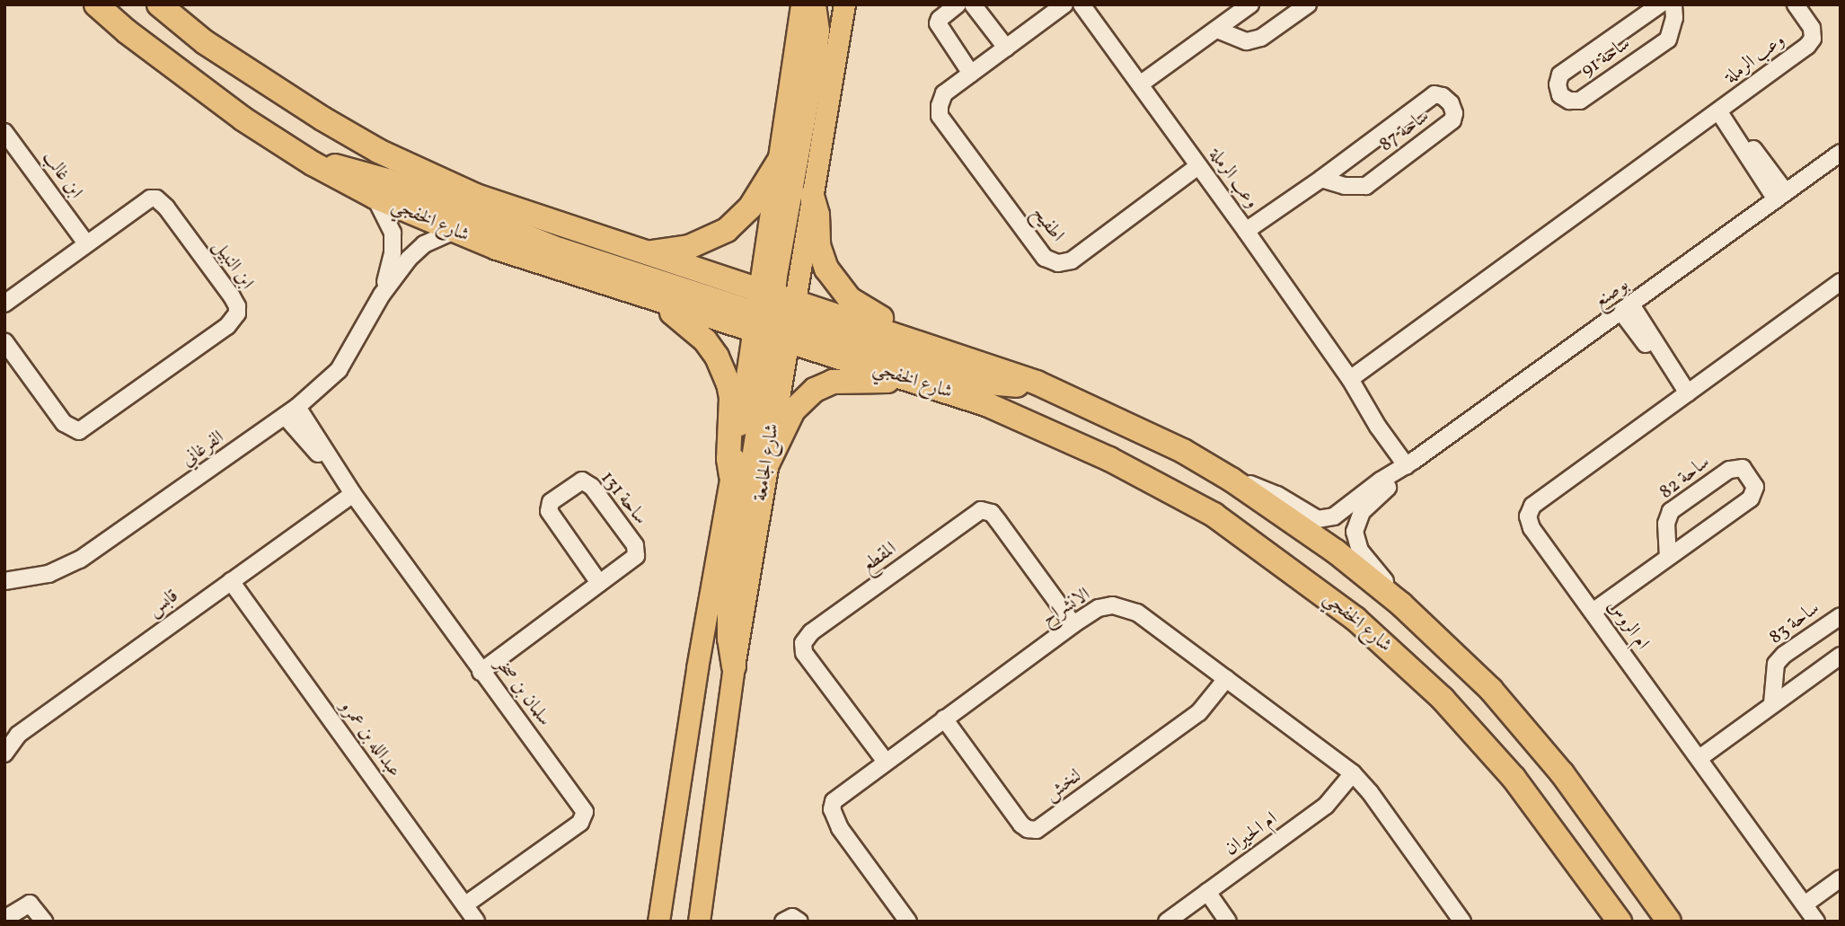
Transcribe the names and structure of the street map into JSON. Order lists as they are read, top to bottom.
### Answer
{
  "streets": {
    "highway": ["شارع الخفجي"],
    "main road": ["شارع الجامعة"],
    "street": [
      "ساحة 91",
      "وعب الرملة",
      "ساحة 87",
      "ابن غالب",
      "اطفيح",
      "ابن النبيل",
      "بوصنع",
      "الفرغاني",
      "ساحة 82",
      "ساحة 131",
      "المقطع",
      "قابس",
      "الانشراح",
      "ساحة 83",
      "ام الروس",
      "سلمان بن صخر",
      "عبدالله بن عمرو",
      "لنخش",
      "ام الحيران"
    ]
  },
  "crossings": [
    ["وعب الرملة", "ساحة 87"],
    ["وعب الرملة", "اطفيح"],
    ["وعب الرملة", "بوصنع"],
    ["ابن غالب", "ابن النبيل"],
    ["شارع الخفجي", "بوصنع"],
    ["شارع الخفجي", "الفرغاني"],
    ["شارع الخفجي", "شارع الجامعة"],
    ["الفرغاني", "سلمان بن صخر"],
    ["ساحة 82", "ام الروس"],
    ["ساحة 131", "سلمان بن صخر"],
    ["المقطع", "الانشراح"],
    ["قابس", "سلمان بن صخر"],
    ["قابس", "عبدالله بن عمرو"],
    ["الانشراح", "لنخش"],
    ["الانشراح", "ام الحيران"],
    ["سلمان بن صخر", "عبدالله بن عمرو"]
  ]
}
